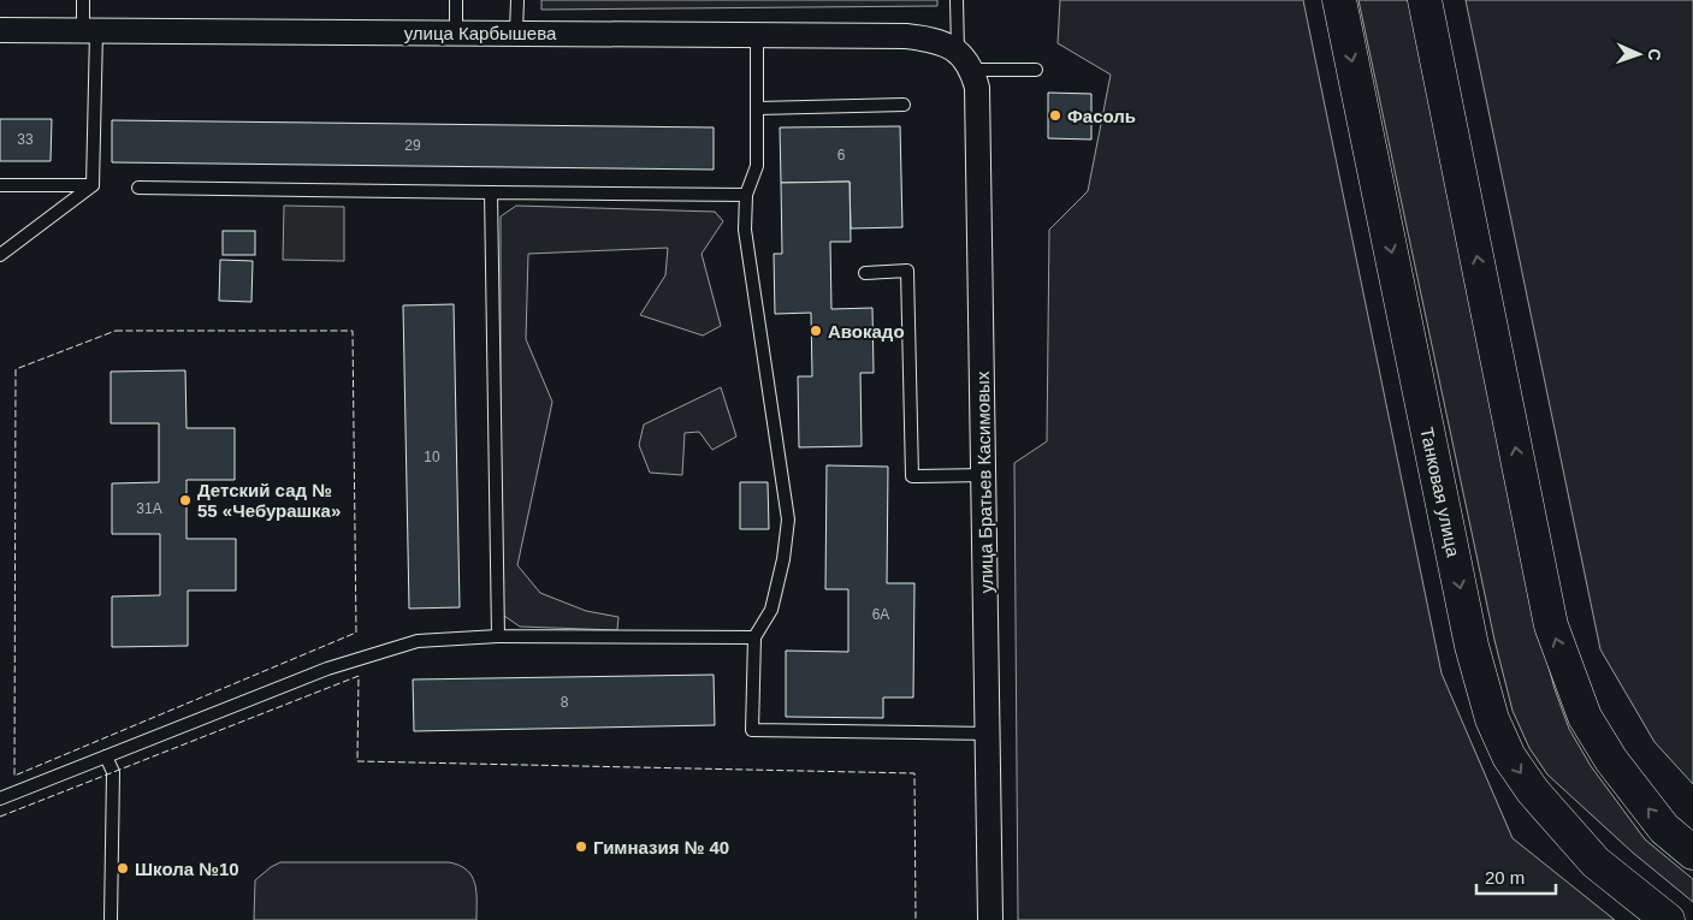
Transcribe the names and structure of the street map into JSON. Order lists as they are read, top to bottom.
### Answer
{
  "streets": {
    "main road": ["Танковая улица"],
    "street": ["улица Карбышева", "улица Братьев Касимовых"]
  },
  "crossings": [
    ["улица Карбышева", "улица Братьев Касимовых"]
  ],
  "places": [
    "Фасоль",
    "Авокадо",
    "Детский сад № 55 «Чебурашка»",
    "Гимназия № 40",
    "Школа №10"
  ],
  "house_numbers": [
    "33",
    "29",
    "6",
    "10",
    "31А",
    "6А",
    "8"
  ],
  "scale_bar": "20 m",
  "north": "right"
}
